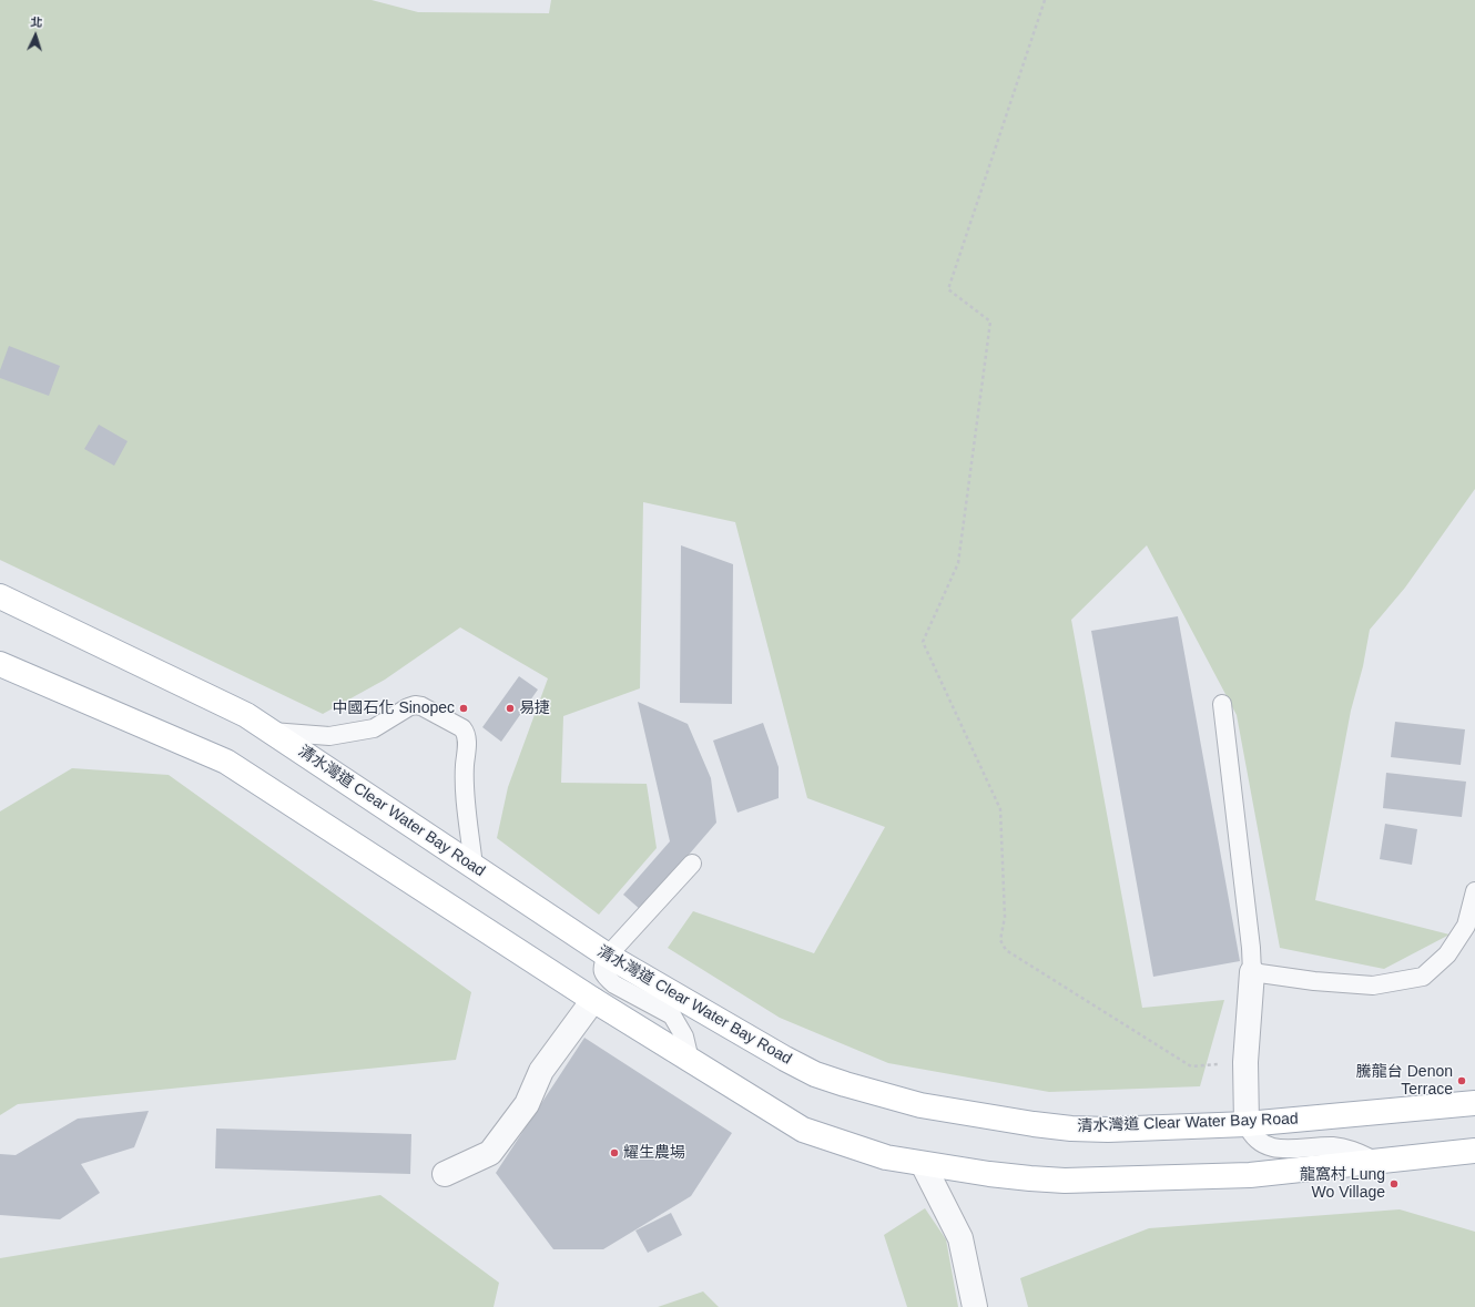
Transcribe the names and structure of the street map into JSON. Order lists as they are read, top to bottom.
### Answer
{
  "streets": {
    "main road": ["清水灣道 Clear Water Bay Road"]
  },
  "places": [
    "中國石化 Sinopec",
    "易捷",
    "騰龍台 Denon Terrace",
    "耀生農場",
    "龍窩村 Lung Wo Village"
  ],
  "north": "top"
}
